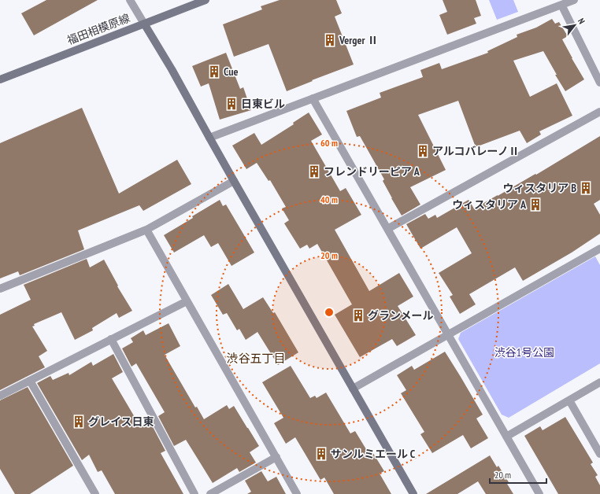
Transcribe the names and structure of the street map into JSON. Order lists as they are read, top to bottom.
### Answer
{
  "streets": {
    "street": ["福田相模原線"]
  },
  "districts": ["渋谷五丁目"],
  "parks": ["渋谷1号公園"],
  "places": {
    "building": [
      "Verger Ⅱ",
      "Cue",
      "日東ビル",
      "アルコバレーノⅡ",
      "フレンドリーピア A",
      "ウィスタリア B",
      "ウィスタリア A",
      "グランメール",
      "グレイス日東",
      "サンルミエール C"
    ]
  },
  "scale_bar": "20 m",
  "north": "top right",
  "rings": ["60 m", "40 m", "20 m"]
}
